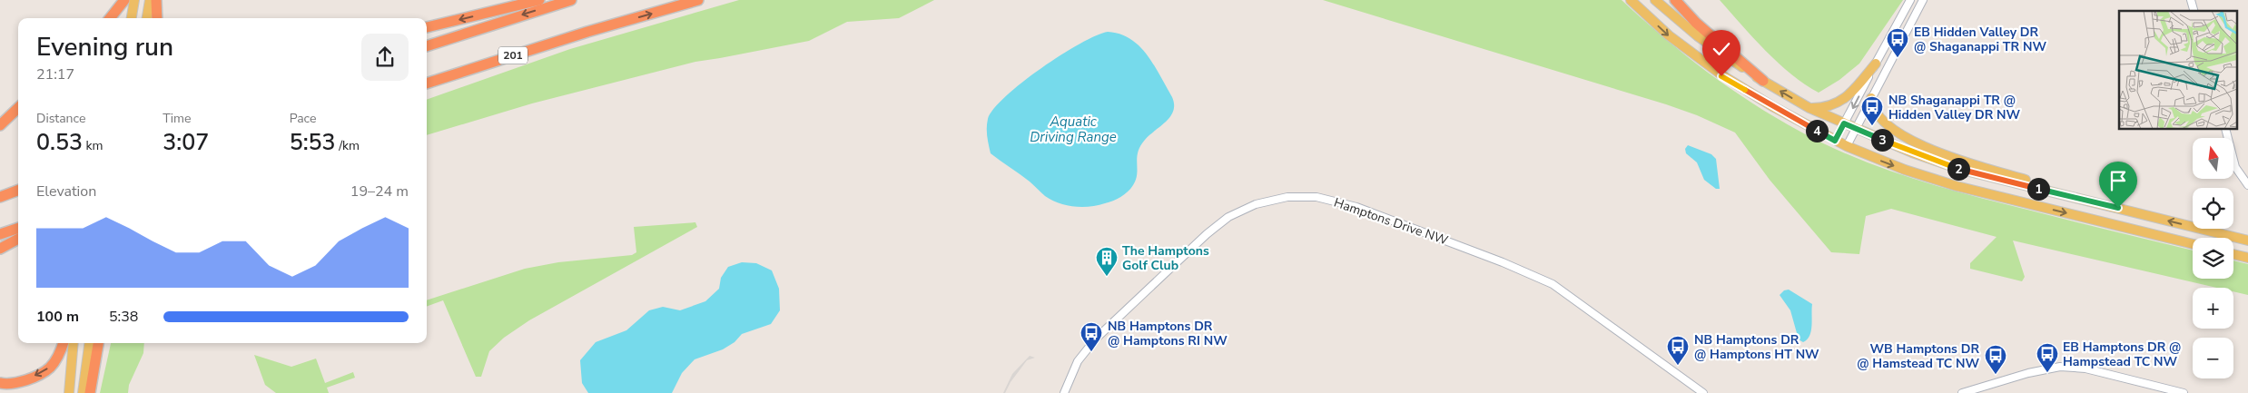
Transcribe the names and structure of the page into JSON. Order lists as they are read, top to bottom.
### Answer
{
  "streets": {
    "highway": ["201"],
    "street": ["Hamptons Drive NW"]
  },
  "water": ["Aquatic Driving Range"],
  "places": {
    "bus stop": [
      "EB Hidden Valley DR @ Shaganappi TR NW",
      "NB Shaganappi TR @ Hidden Valley DR NW",
      "NB Hamptons DR @ Hamptons RI NW",
      "NB Hamptons DR @ Hamptons HT NW",
      "EB Hamptons DR @ Hampstead TC NW",
      "WB Hamptons DR @ Hamstead TC NW"
    ],
    "building": ["The Hamptons Golf Club"]
  },
  "north": "top",
  "page": {
    "heading": ["Evening run", "21:17"],
    "stats": [
      ["Distance", "0.53 km"],
      ["Time", "3:07"],
      ["Pace", "5:53 /km"]
    ],
    "pins": [
      "4",
      "3",
      "2",
      "1"
    ],
    "map_buttons": ["+", "−"],
    "chart": ["Elevation", "19–24 m"],
    "list": [
      {
        "name": "100 m",
        "note": "5:38"
      }
    ]
  }
}
